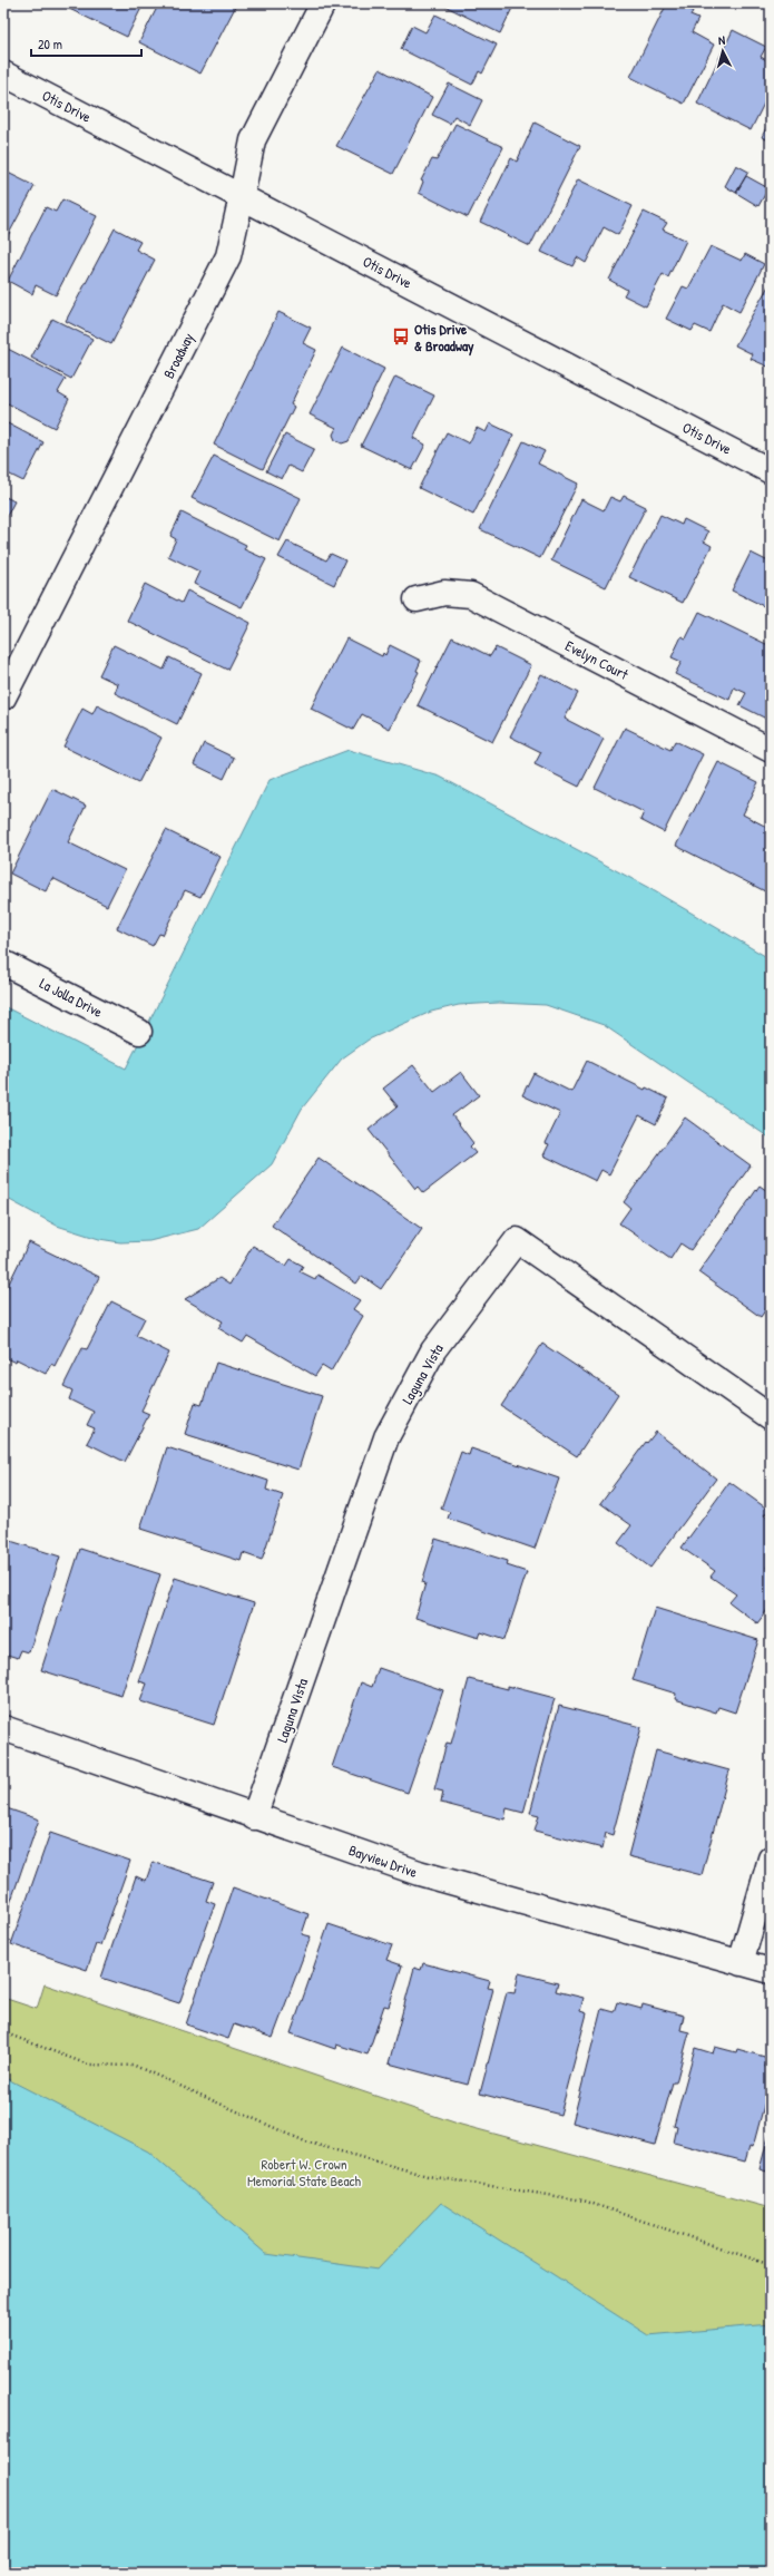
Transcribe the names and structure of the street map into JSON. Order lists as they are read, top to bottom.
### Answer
{
  "streets": {
    "street": [
      "Otis Drive",
      "Broadway",
      "Evelyn Court",
      "La Jolla Drive",
      "Laguna Vista",
      "Bayview Drive"
    ]
  },
  "crossings": [
    ["Otis Drive", "Broadway"],
    ["Laguna Vista", "Bayview Drive"]
  ],
  "parks": ["Robert W. Crown Memorial State Beach"],
  "places": {
    "bus stop": ["Otis Drive & Broadway"]
  },
  "scale_bar": "20 m",
  "north": "top"
}
